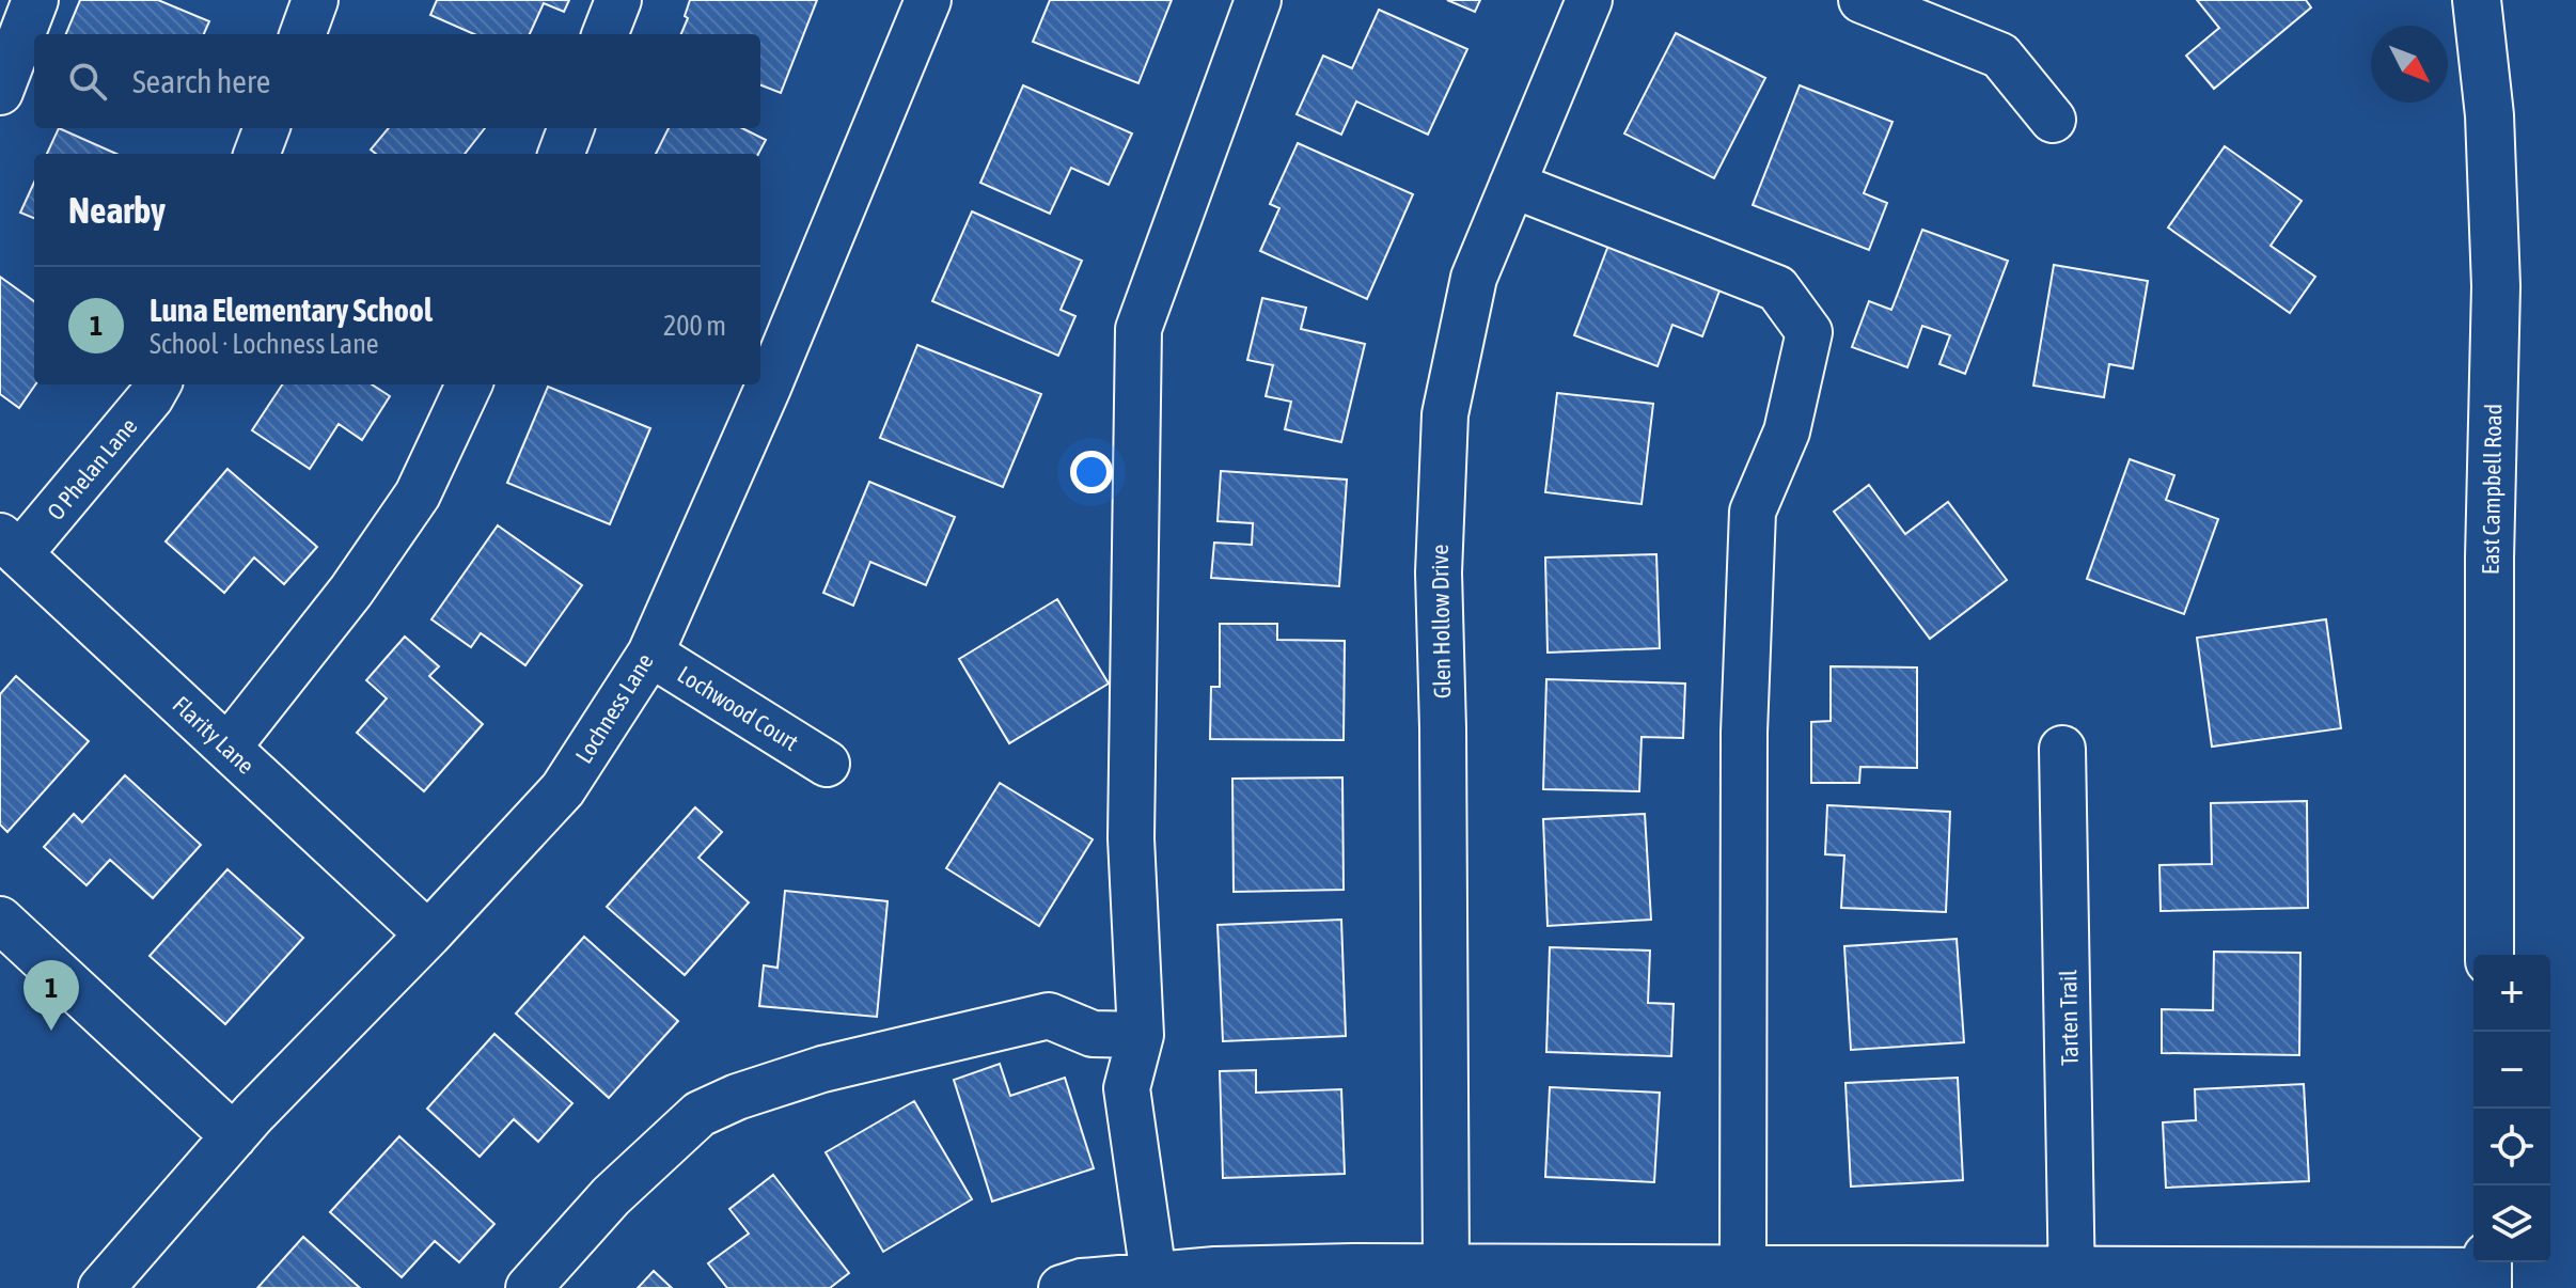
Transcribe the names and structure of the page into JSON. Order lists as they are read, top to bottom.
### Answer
{
  "streets": {
    "main road": ["East Campbell Road"],
    "street": [
      "O Phelan Lane",
      "Glen Hollow Drive",
      "Lochness Lane",
      "Lochwood Court",
      "Flarity Lane",
      "Tarten Trail"
    ]
  },
  "crossings": [
    ["O Phelan Lane", "Flarity Lane"],
    ["Lochness Lane", "Lochwood Court"],
    ["Lochness Lane", "Flarity Lane"]
  ],
  "north": "bottom right",
  "page": {
    "search": "Search here",
    "heading": "Nearby",
    "list": [
      {
        "mark": "1",
        "name": "Luna Elementary School",
        "note": "School · Lochness Lane",
        "value": "200 m"
      }
    ],
    "map_buttons": ["+", "−"],
    "pins": "1"
  }
}
